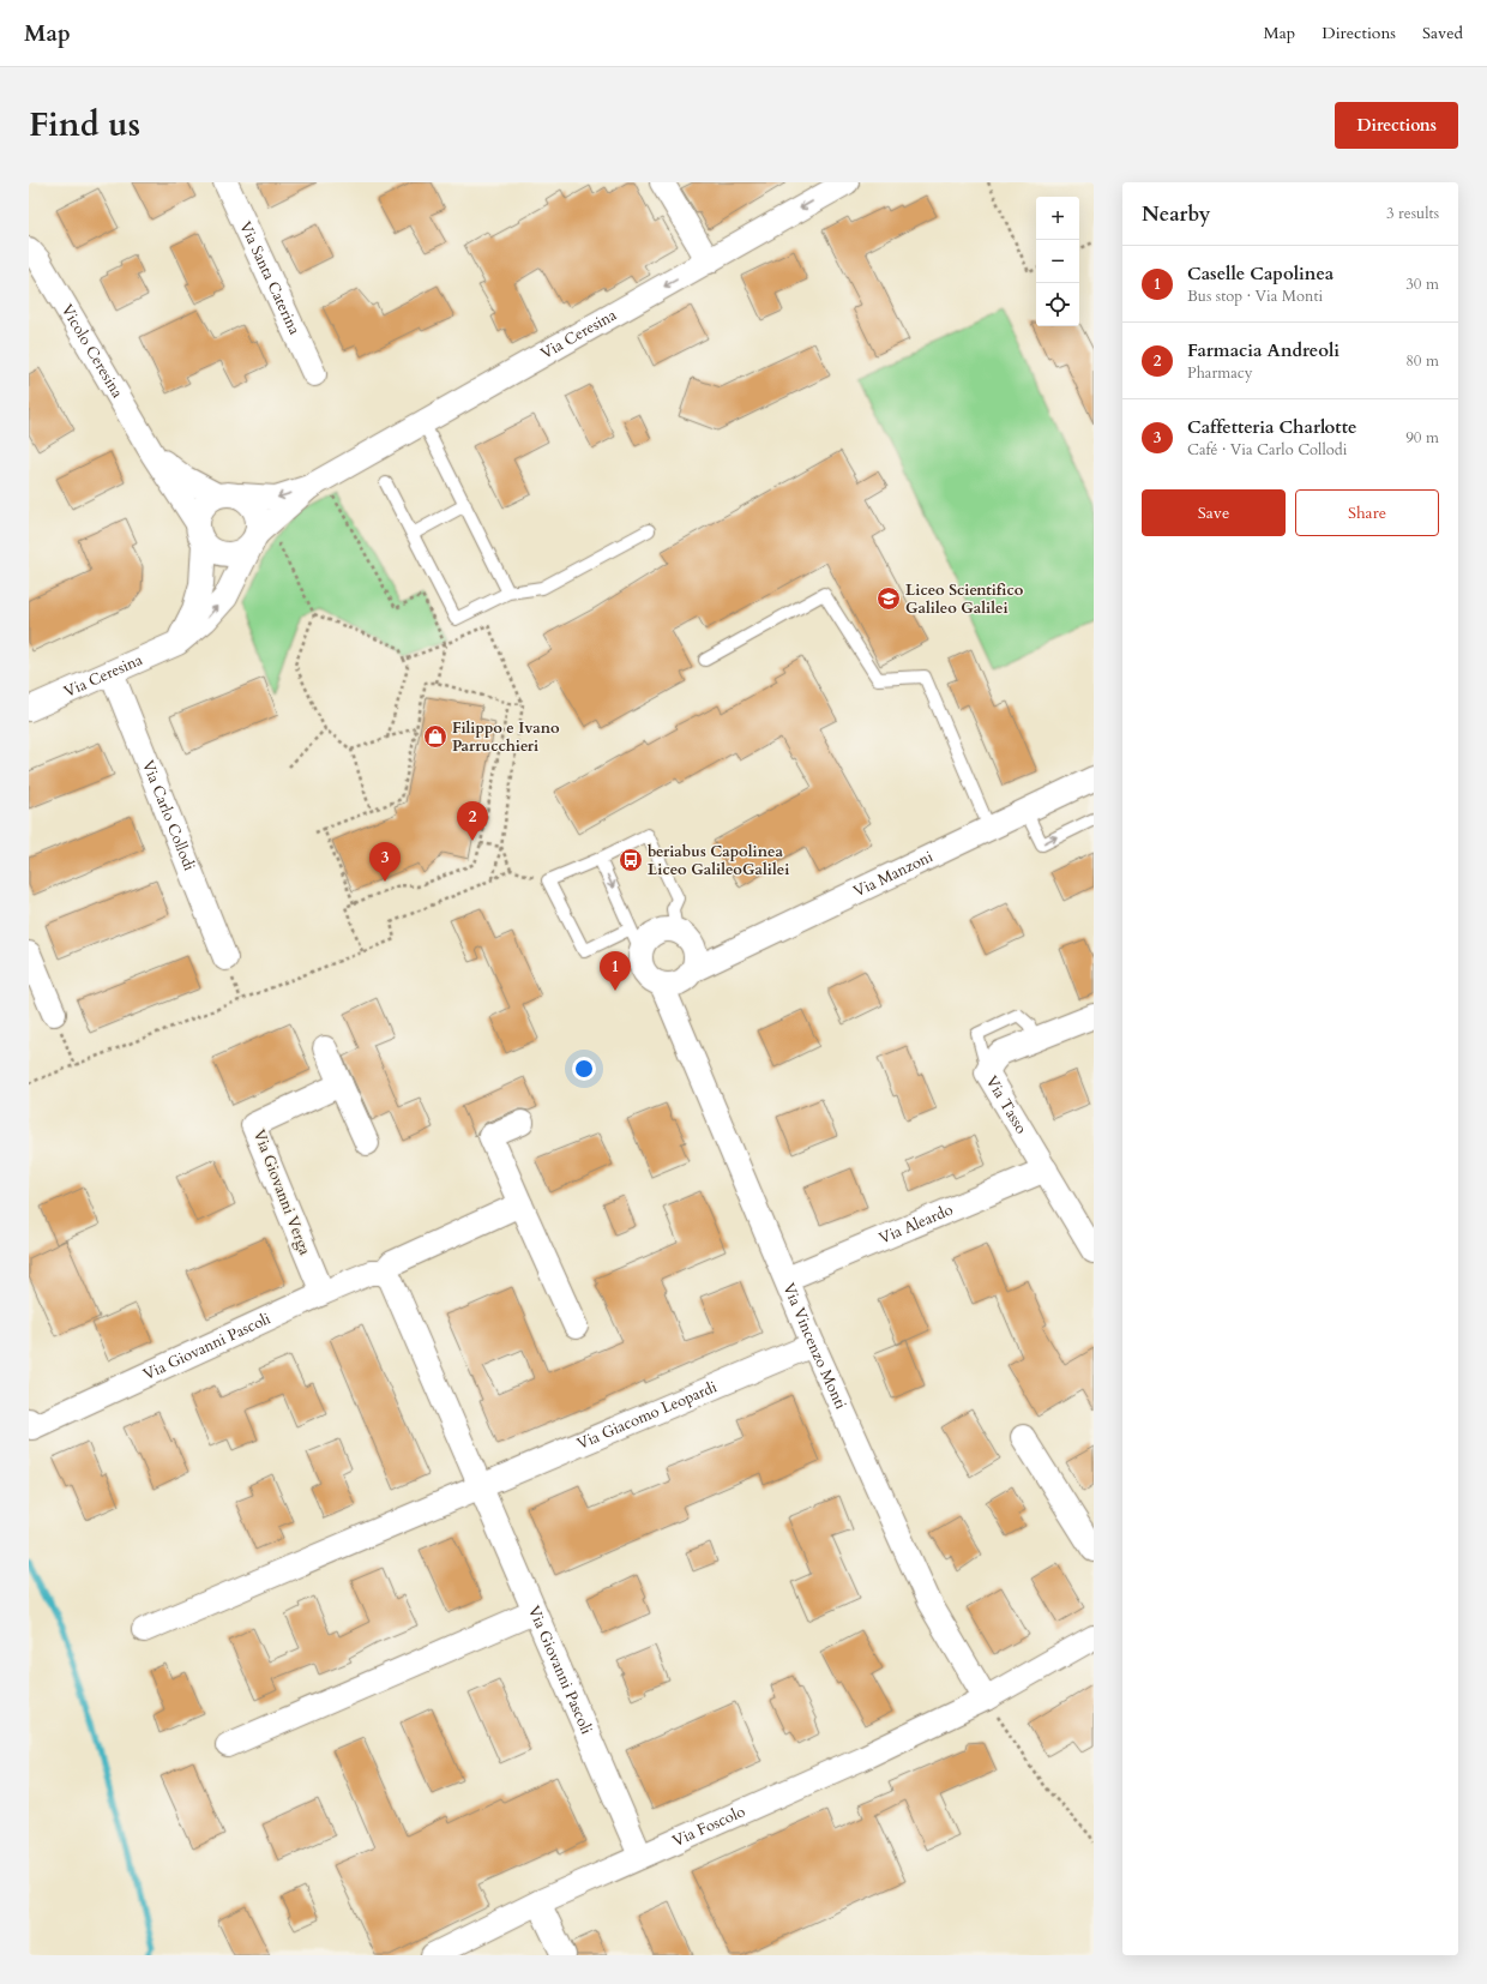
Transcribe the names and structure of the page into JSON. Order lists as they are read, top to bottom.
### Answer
{
  "streets": {
    "street": [
      "Via Santa Caterina",
      "Via Ceresina",
      "Vicolo Ceresina",
      "Via Carlo Collodi",
      "Via Manzoni",
      "Via Tasso",
      "Via Giovanni Verga",
      "Via Aleardo",
      "Via Vincenzo Monti",
      "Via Giovanni Pascoli",
      "Via Giacomo Leopardi",
      "Via Foscolo"
    ]
  },
  "crossings": [
    ["Via Ceresina", "Vicolo Ceresina"],
    ["Via Ceresina", "Via Carlo Collodi"],
    ["Via Manzoni", "Via Vincenzo Monti"],
    ["Via Tasso", "Via Aleardo"],
    ["Via Giovanni Verga", "Via Giovanni Pascoli"],
    ["Via Aleardo", "Via Vincenzo Monti"],
    ["Via Vincenzo Monti", "Via Giacomo Leopardi"],
    ["Via Vincenzo Monti", "Via Foscolo"],
    ["Via Giovanni Pascoli", "Via Giacomo Leopardi"],
    ["Via Giovanni Pascoli", "Via Foscolo"]
  ],
  "places": {
    "school or university": ["Liceo Scientifico Galileo Galilei"],
    "shop": ["Filippo e Ivano Parrucchieri"],
    "bus stop": ["beriabus Capolinea Liceo GalileoGalilei"]
  },
  "page": {
    "header": "Map",
    "nav": ["Map", "Directions", "Saved"],
    "title": "Find us",
    "buttons": [
      "Directions",
      ["Save", "Share"]
    ],
    "heading": ["Nearby", "3 results"],
    "map_buttons": ["+", "−"],
    "list": [
      {
        "mark": "1",
        "name": "Caselle Capolinea",
        "note": "Bus stop · Via Monti",
        "value": "30 m"
      },
      {
        "mark": "2",
        "name": "Farmacia Andreoli",
        "note": "Pharmacy",
        "value": "80 m"
      },
      {
        "mark": "3",
        "name": "Caffetteria Charlotte",
        "note": "Café · Via Carlo Collodi",
        "value": "90 m"
      }
    ],
    "pins": ["2", "3", "1"]
  }
}
